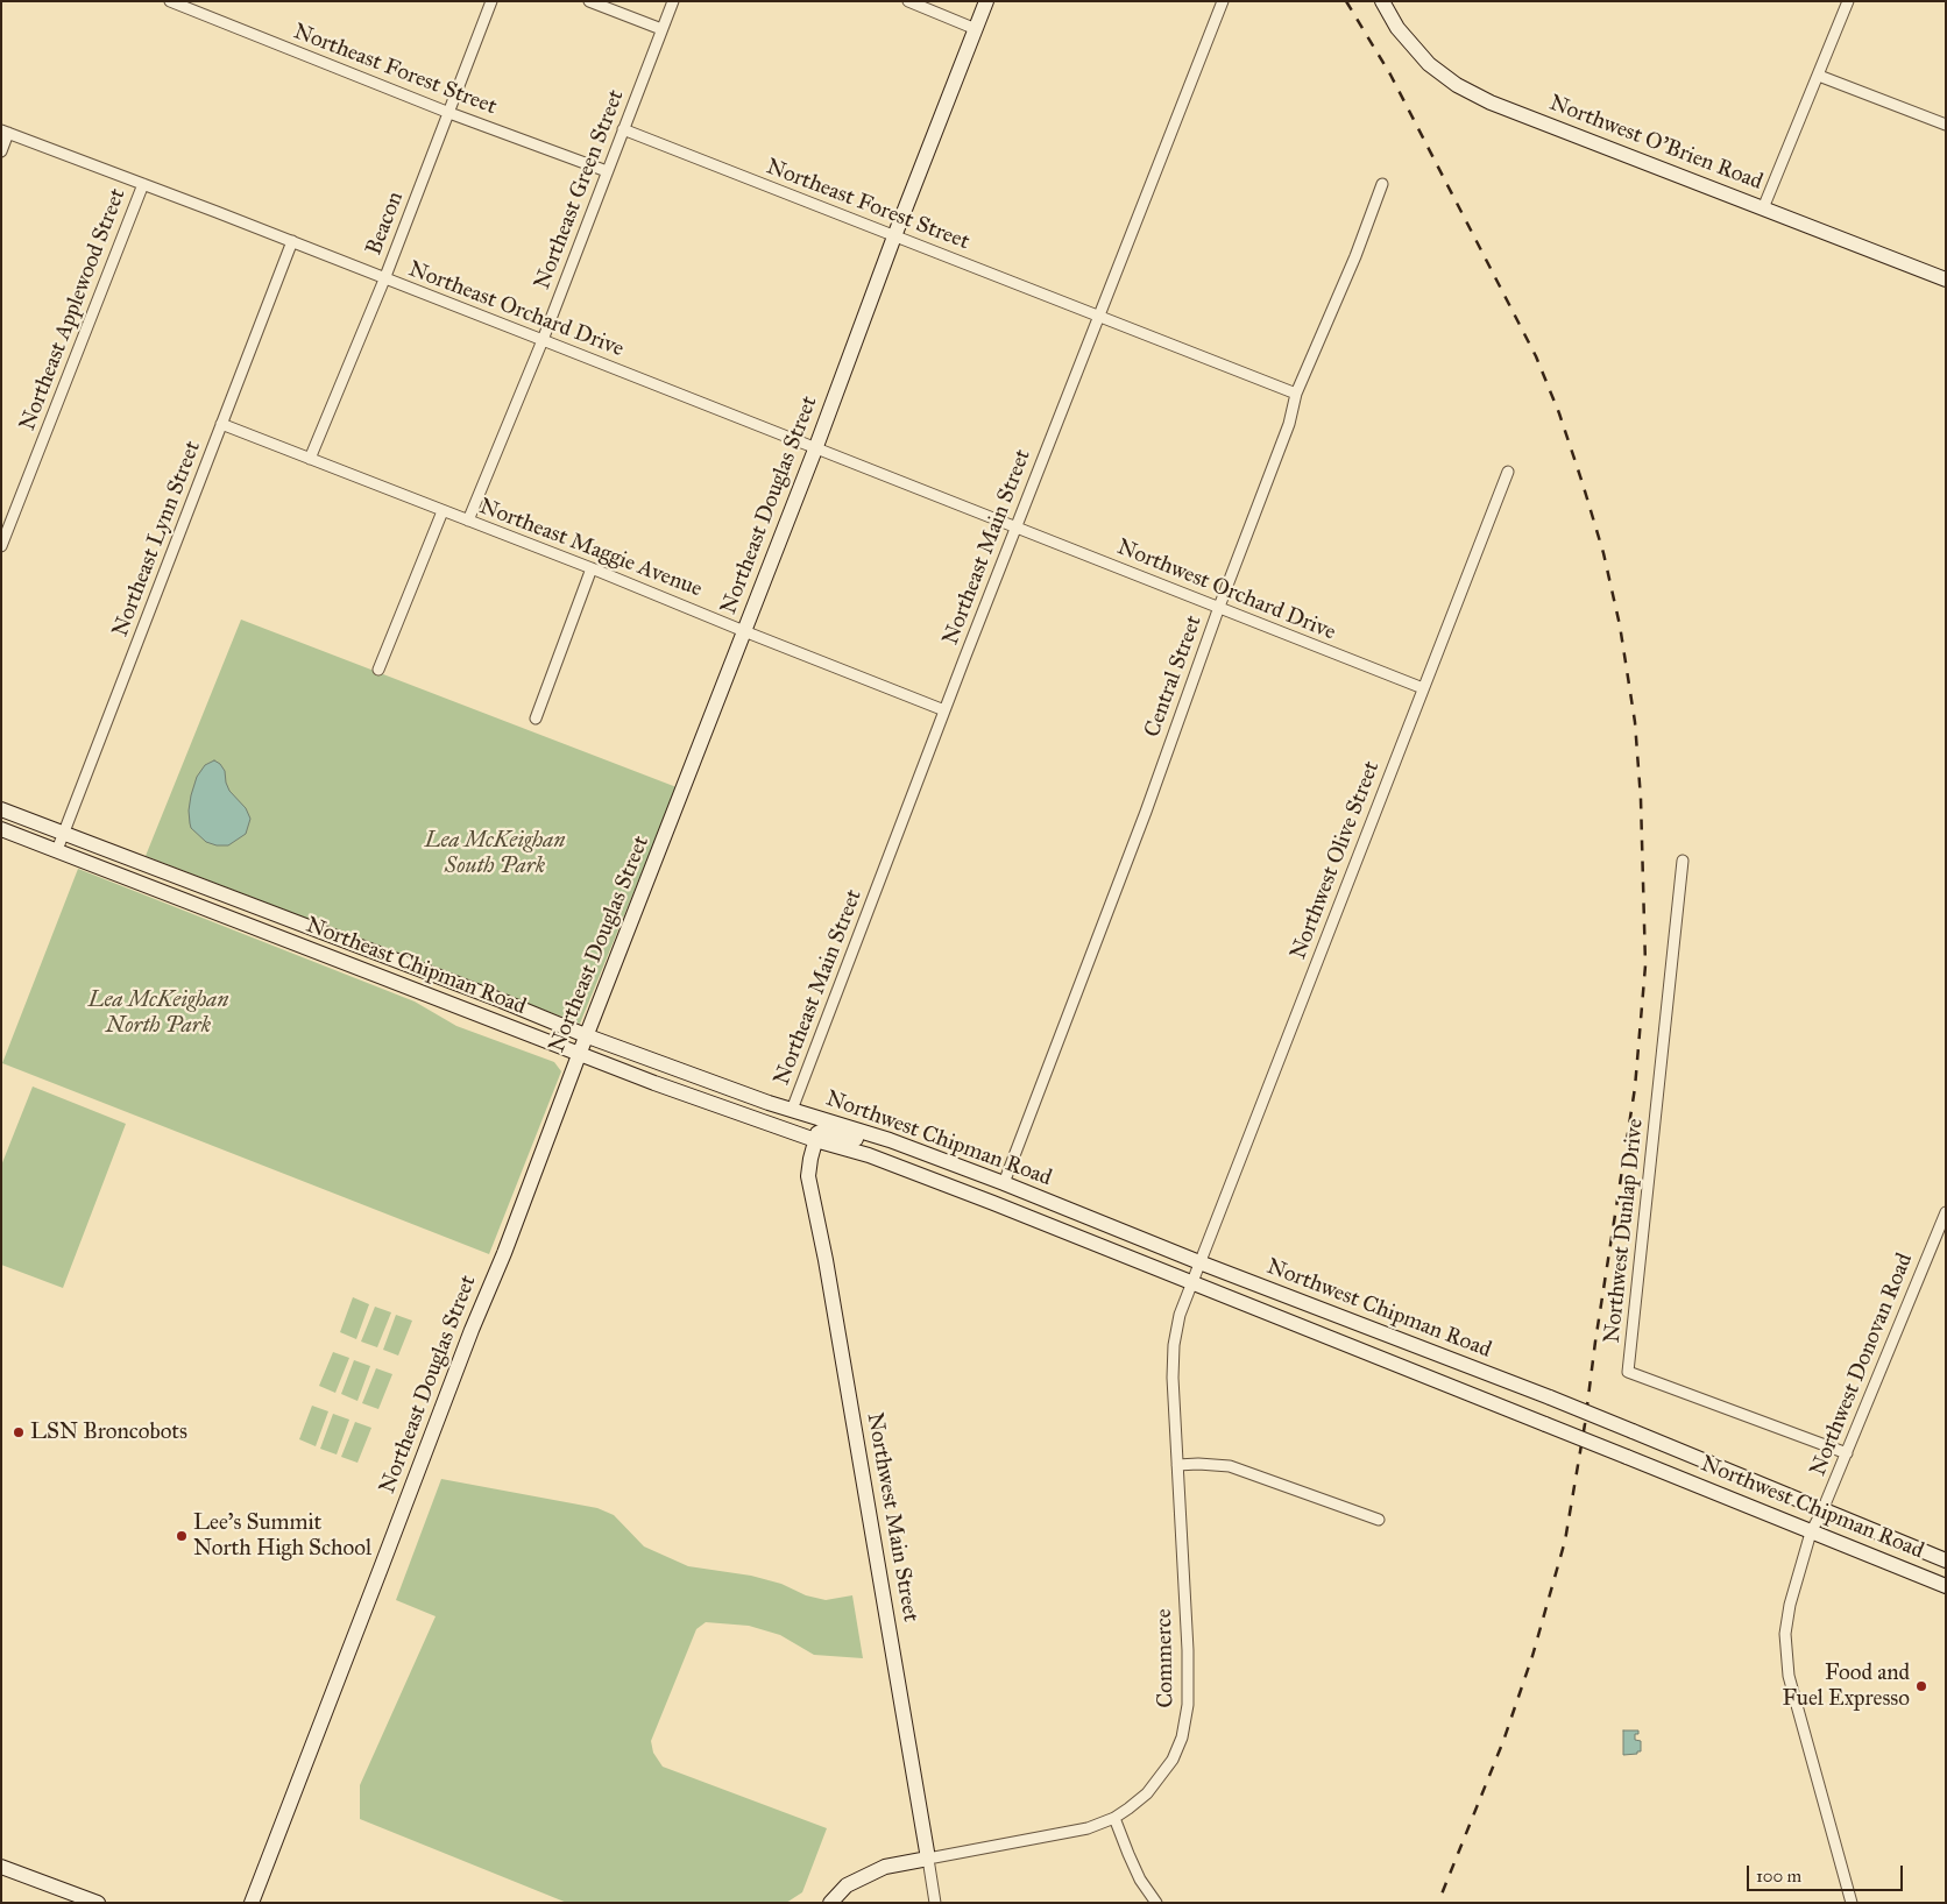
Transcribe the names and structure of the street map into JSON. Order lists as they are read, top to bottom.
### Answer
{
  "streets": {
    "main road": [
      "Northwest O'Brien Road",
      "Northeast Douglas Street",
      "Northeast Chipman Road",
      "Northwest Chipman Road",
      "Northwest Main Street"
    ],
    "street": [
      "Northeast Forest Street",
      "Northeast Green Street",
      "Beacon",
      "Northeast Applewood Street",
      "Northeast Orchard Drive",
      "Northeast Lynn Street",
      "Northeast Main Street",
      "Northeast Maggie Avenue",
      "Northwest Orchard Drive",
      "Central Street",
      "Northwest Olive Street",
      "Northwest Dunlap Drive",
      "Northwest Donovan Road",
      "Commerce"
    ]
  },
  "crossings": [
    ["Northeast Forest Street", "Northeast Green Street"],
    ["Northeast Forest Street", "Beacon"],
    ["Northeast Forest Street", "Northeast Douglas Street"],
    ["Northeast Forest Street", "Northeast Main Street"],
    ["Northeast Forest Street", "Central Street"],
    ["Northeast Green Street", "Northeast Orchard Drive"],
    ["Northeast Green Street", "Northeast Maggie Avenue"],
    ["Beacon", "Northeast Orchard Drive"],
    ["Beacon", "Northeast Maggie Avenue"],
    ["Northeast Applewood Street", "Northeast Orchard Drive"],
    ["Northeast Orchard Drive", "Northeast Douglas Street"],
    ["Northeast Orchard Drive", "Northeast Lynn Street"],
    ["Northeast Orchard Drive", "Northeast Main Street"],
    ["Northeast Orchard Drive", "Northwest Orchard Drive"],
    ["Northeast Douglas Street", "Northeast Maggie Avenue"],
    ["Northeast Douglas Street", "Northeast Chipman Road"],
    ["Northeast Lynn Street", "Northeast Maggie Avenue"],
    ["Northeast Lynn Street", "Northeast Chipman Road"],
    ["Northeast Main Street", "Northeast Maggie Avenue"],
    ["Northeast Main Street", "Northwest Orchard Drive"],
    ["Northeast Main Street", "Northeast Chipman Road"],
    ["Northeast Main Street", "Northwest Chipman Road"],
    ["Northwest Orchard Drive", "Central Street"],
    ["Northwest Orchard Drive", "Northwest Olive Street"],
    ["Central Street", "Northwest Chipman Road"],
    ["Northwest Olive Street", "Northwest Chipman Road"],
    ["Northwest Olive Street", "Commerce"],
    ["Northeast Chipman Road", "Northwest Chipman Road"],
    ["Northeast Chipman Road", "Northwest Main Street"],
    ["Northwest Chipman Road", "Northwest Donovan Road"],
    ["Northwest Chipman Road", "Northwest Main Street"],
    ["Northwest Chipman Road", "Commerce"],
    ["Northwest Dunlap Drive", "Northwest Donovan Road"],
    ["Northwest Main Street", "Commerce"]
  ],
  "parks": ["Lea McKeighan South Park", "Lea McKeighan North Park"],
  "places": ["LSN Broncobots", "Lee's Summit North High School", "Food and Fuel Expresso"],
  "scale_bar": "100 m"
}
